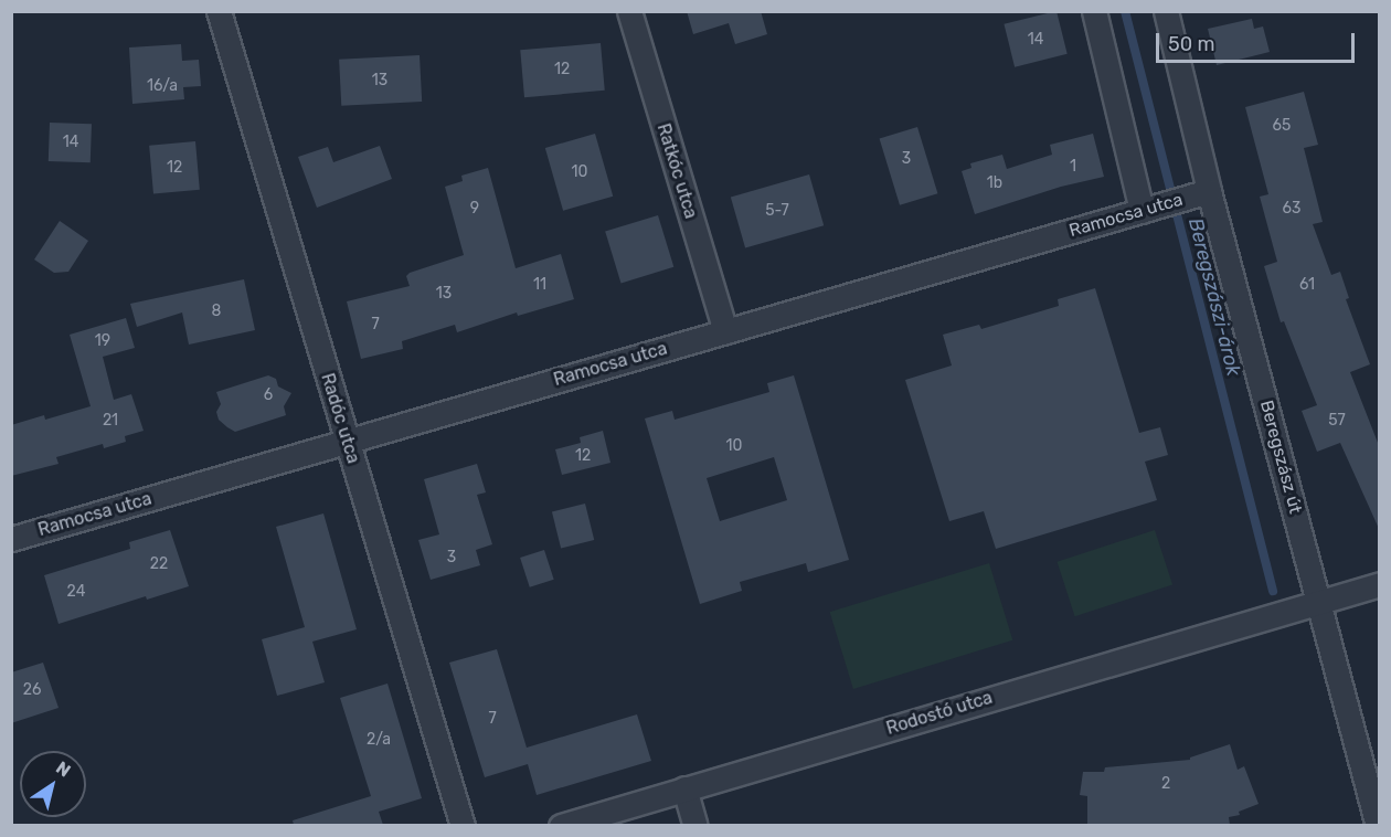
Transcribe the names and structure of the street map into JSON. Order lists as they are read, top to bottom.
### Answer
{
  "streets": {
    "street": [
      "Ratkóc utca",
      "Ramocsa utca",
      "Radóc utca",
      "Beregszász út",
      "Rodostó utca"
    ]
  },
  "crossings": [
    ["Ratkóc utca", "Ramocsa utca"],
    ["Ramocsa utca", "Radóc utca"],
    ["Ramocsa utca", "Beregszász út"],
    ["Beregszász út", "Rodostó utca"]
  ],
  "water": ["Beregszászi-árok"],
  "house_numbers": [
    "14",
    "12",
    "13",
    "16/a",
    "65",
    "14",
    "3",
    "1",
    "12",
    "10",
    "1b",
    "9",
    "63",
    "5-7",
    "11",
    "61",
    "13",
    "8",
    "7",
    "19",
    "6",
    "21",
    "57",
    "10",
    "12",
    "3",
    "22",
    "24",
    "26",
    "7",
    "2/a",
    "2"
  ],
  "scale_bar": "50 m",
  "north": "top right"
}
